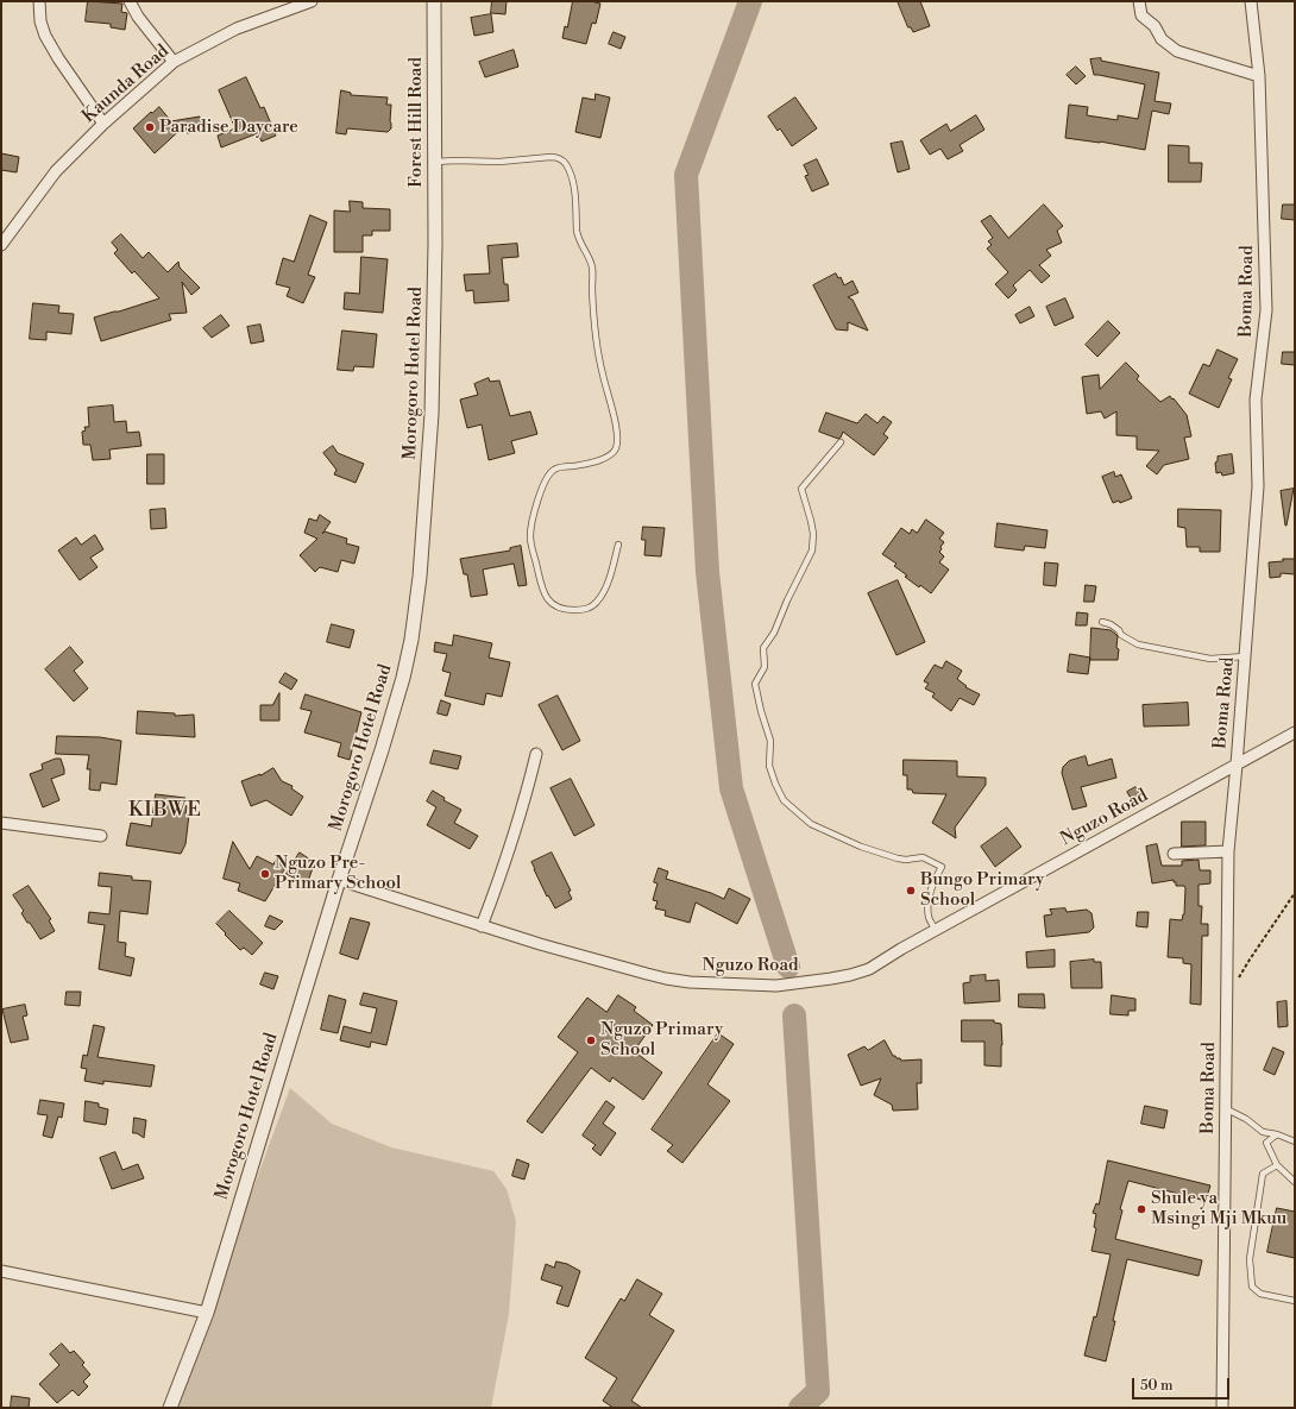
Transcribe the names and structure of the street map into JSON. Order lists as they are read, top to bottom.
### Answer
{
  "streets": {
    "street": [
      "Kaunda Road",
      "Forest Hill Road",
      "Boma Road",
      "Morogoro Hotel Road",
      "Nguzo Road"
    ]
  },
  "crossings": [
    ["Forest Hill Road", "Morogoro Hotel Road"],
    ["Boma Road", "Nguzo Road"],
    ["Morogoro Hotel Road", "Nguzo Road"]
  ],
  "districts": ["KIBWE"],
  "places": [
    "Paradise Daycare",
    "Nguzo Pre- Primary School",
    "Bungo Primary School",
    "Nguzo Primary School",
    "Shule ya Msingi Mji Mkuu"
  ],
  "scale_bar": "50 m"
}
